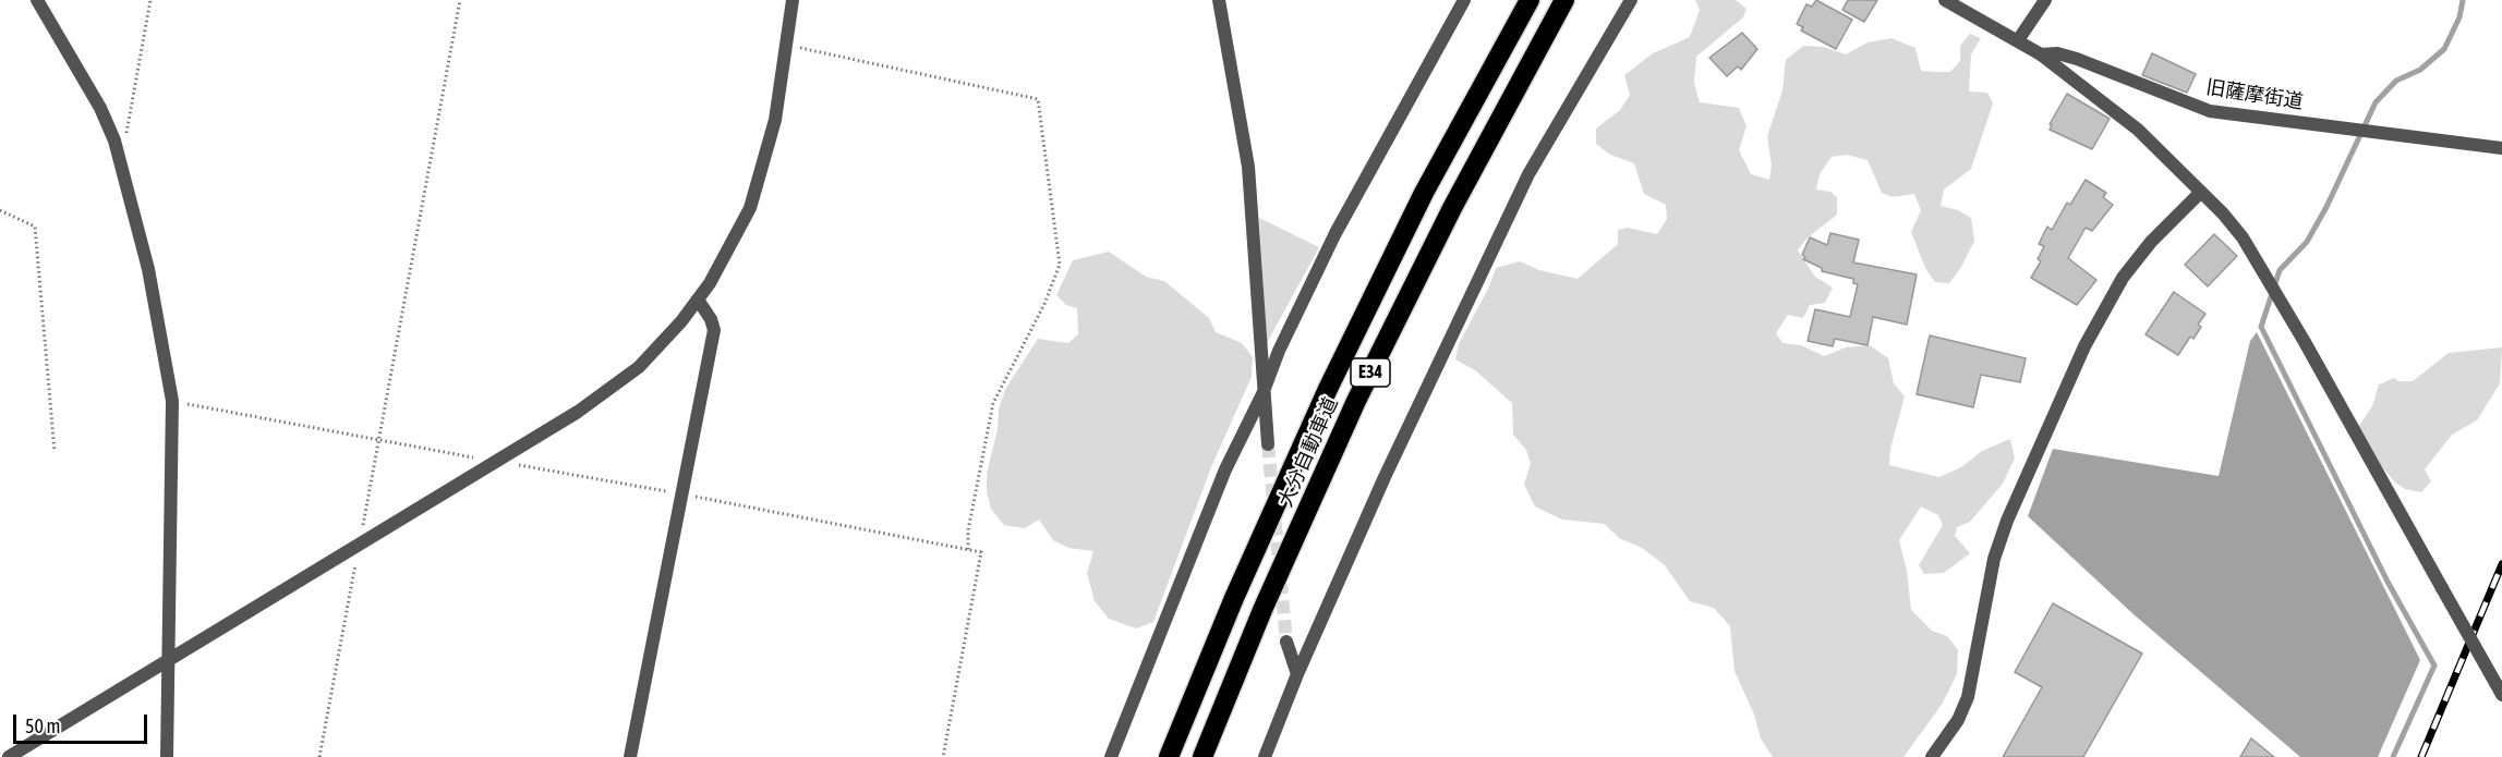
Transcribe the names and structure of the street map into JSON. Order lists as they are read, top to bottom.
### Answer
{
  "streets": {
    "highway": ["E34", "大分自動車道"],
    "street": ["旧薩摩街道"]
  },
  "scale_bar": "50 m"
}
